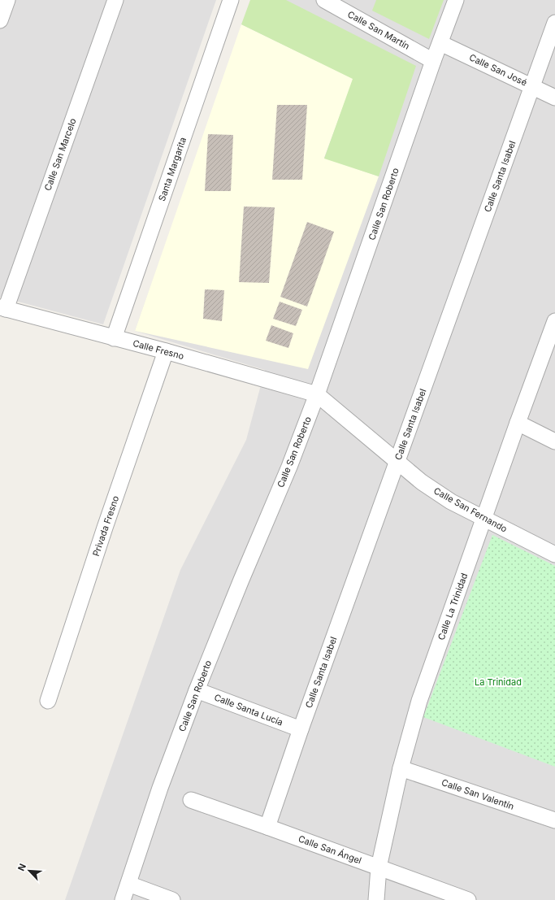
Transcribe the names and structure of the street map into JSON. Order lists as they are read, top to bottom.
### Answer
{
  "streets": {
    "street": [
      "Calle San Martín",
      "Calle San José",
      "Calle San Marcelo",
      "Santa Margarita",
      "Calle Santa Isabel",
      "Calle San Roberto",
      "Calle Fresno",
      "Calle San Fernando",
      "Privada Fresno",
      "Calle La Trinidad",
      "Calle Santa Lucía",
      "Calle San Valentín",
      "Calle San Ángel"
    ]
  },
  "crossings": [
    ["Calle San Martín", "Calle San Roberto"],
    ["Calle San José", "Calle Santa Isabel"],
    ["Calle San José", "Calle San Roberto"],
    ["Calle San Marcelo", "Calle Fresno"],
    ["Santa Margarita", "Calle Fresno"],
    ["Calle Santa Isabel", "Calle San Fernando"],
    ["Calle Santa Isabel", "Calle Santa Lucía"],
    ["Calle Santa Isabel", "Calle San Ángel"],
    ["Calle San Roberto", "Calle Fresno"],
    ["Calle San Roberto", "Calle San Fernando"],
    ["Calle San Roberto", "Calle Santa Lucía"],
    ["Calle Fresno", "Calle San Fernando"],
    ["Calle Fresno", "Privada Fresno"],
    ["Calle San Fernando", "Calle La Trinidad"],
    ["Calle La Trinidad", "Calle San Valentín"],
    ["Calle La Trinidad", "Calle San Ángel"]
  ],
  "parks": ["La Trinidad"],
  "north": "top left"
}
